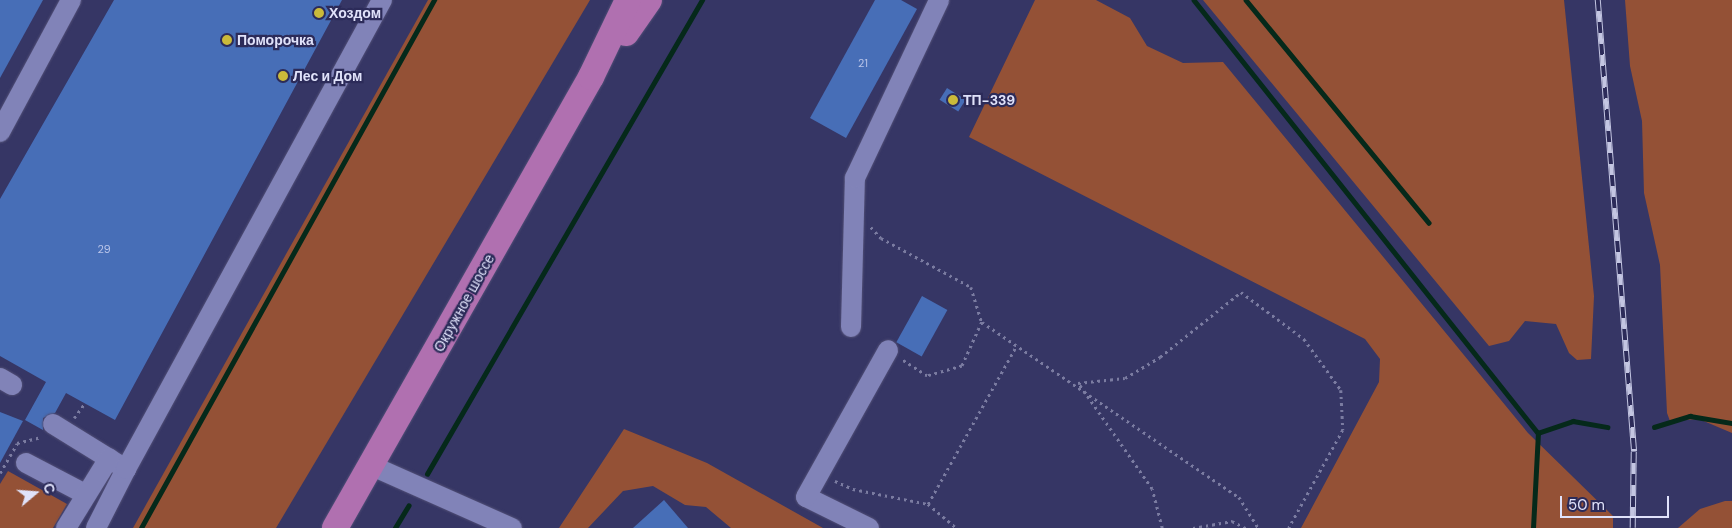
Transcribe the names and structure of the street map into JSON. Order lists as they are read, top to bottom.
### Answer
{
  "streets": {
    "main road": ["Окружное шоссе"]
  },
  "places": [
    "Хоздом",
    "Поморочка",
    "Лес и Дом",
    "ТП-339"
  ],
  "house_numbers": ["21", "29"],
  "scale_bar": "50 m",
  "north": "right"
}
